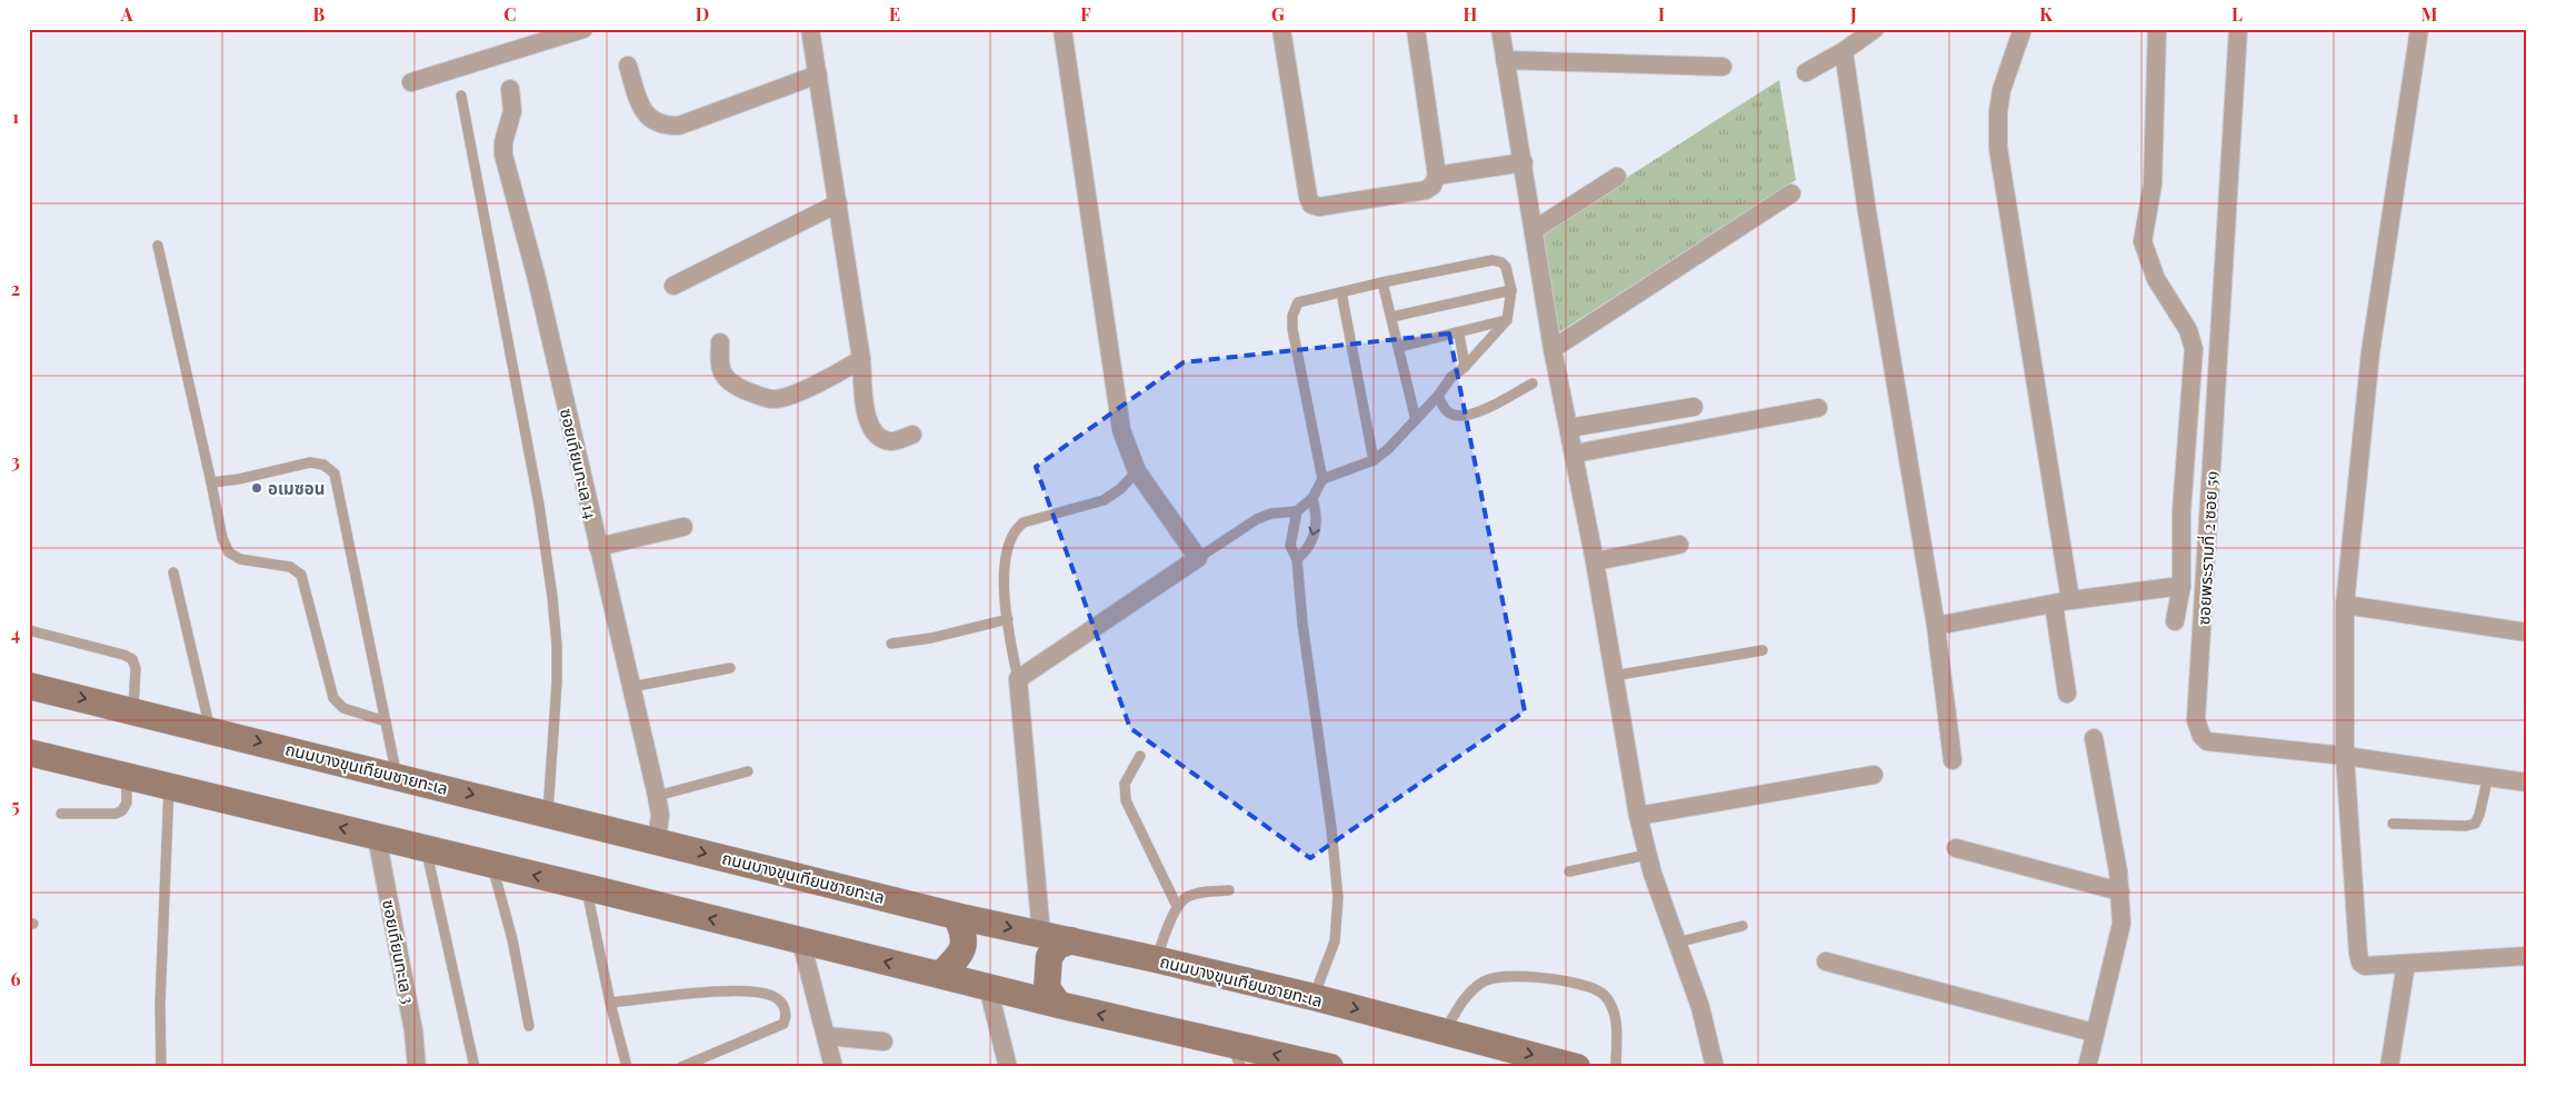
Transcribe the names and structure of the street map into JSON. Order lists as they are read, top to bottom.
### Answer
{
  "streets": {
    "main road": ["ถนนบางขุนเทียนชายทะเล"],
    "street": ["ซอยเทียนทะเล 14", "ซอยพระรามที่ 2 ซอย 59", "ซอยเทียนทะเล 3"]
  },
  "crossings": [
    ["ซอยเทียนทะเล 14", "ถนนบางขุนเทียนชายทะเล"]
  ],
  "places": ["อเมซอน"],
  "grid": {
    "columns": [
      "A",
      "B",
      "C",
      "D",
      "E",
      "F",
      "G",
      "H",
      "I",
      "J",
      "K",
      "L",
      "M"
    ],
    "rows": [
      "1",
      "2",
      "3",
      "4",
      "5",
      "6"
    ]
  }
}
